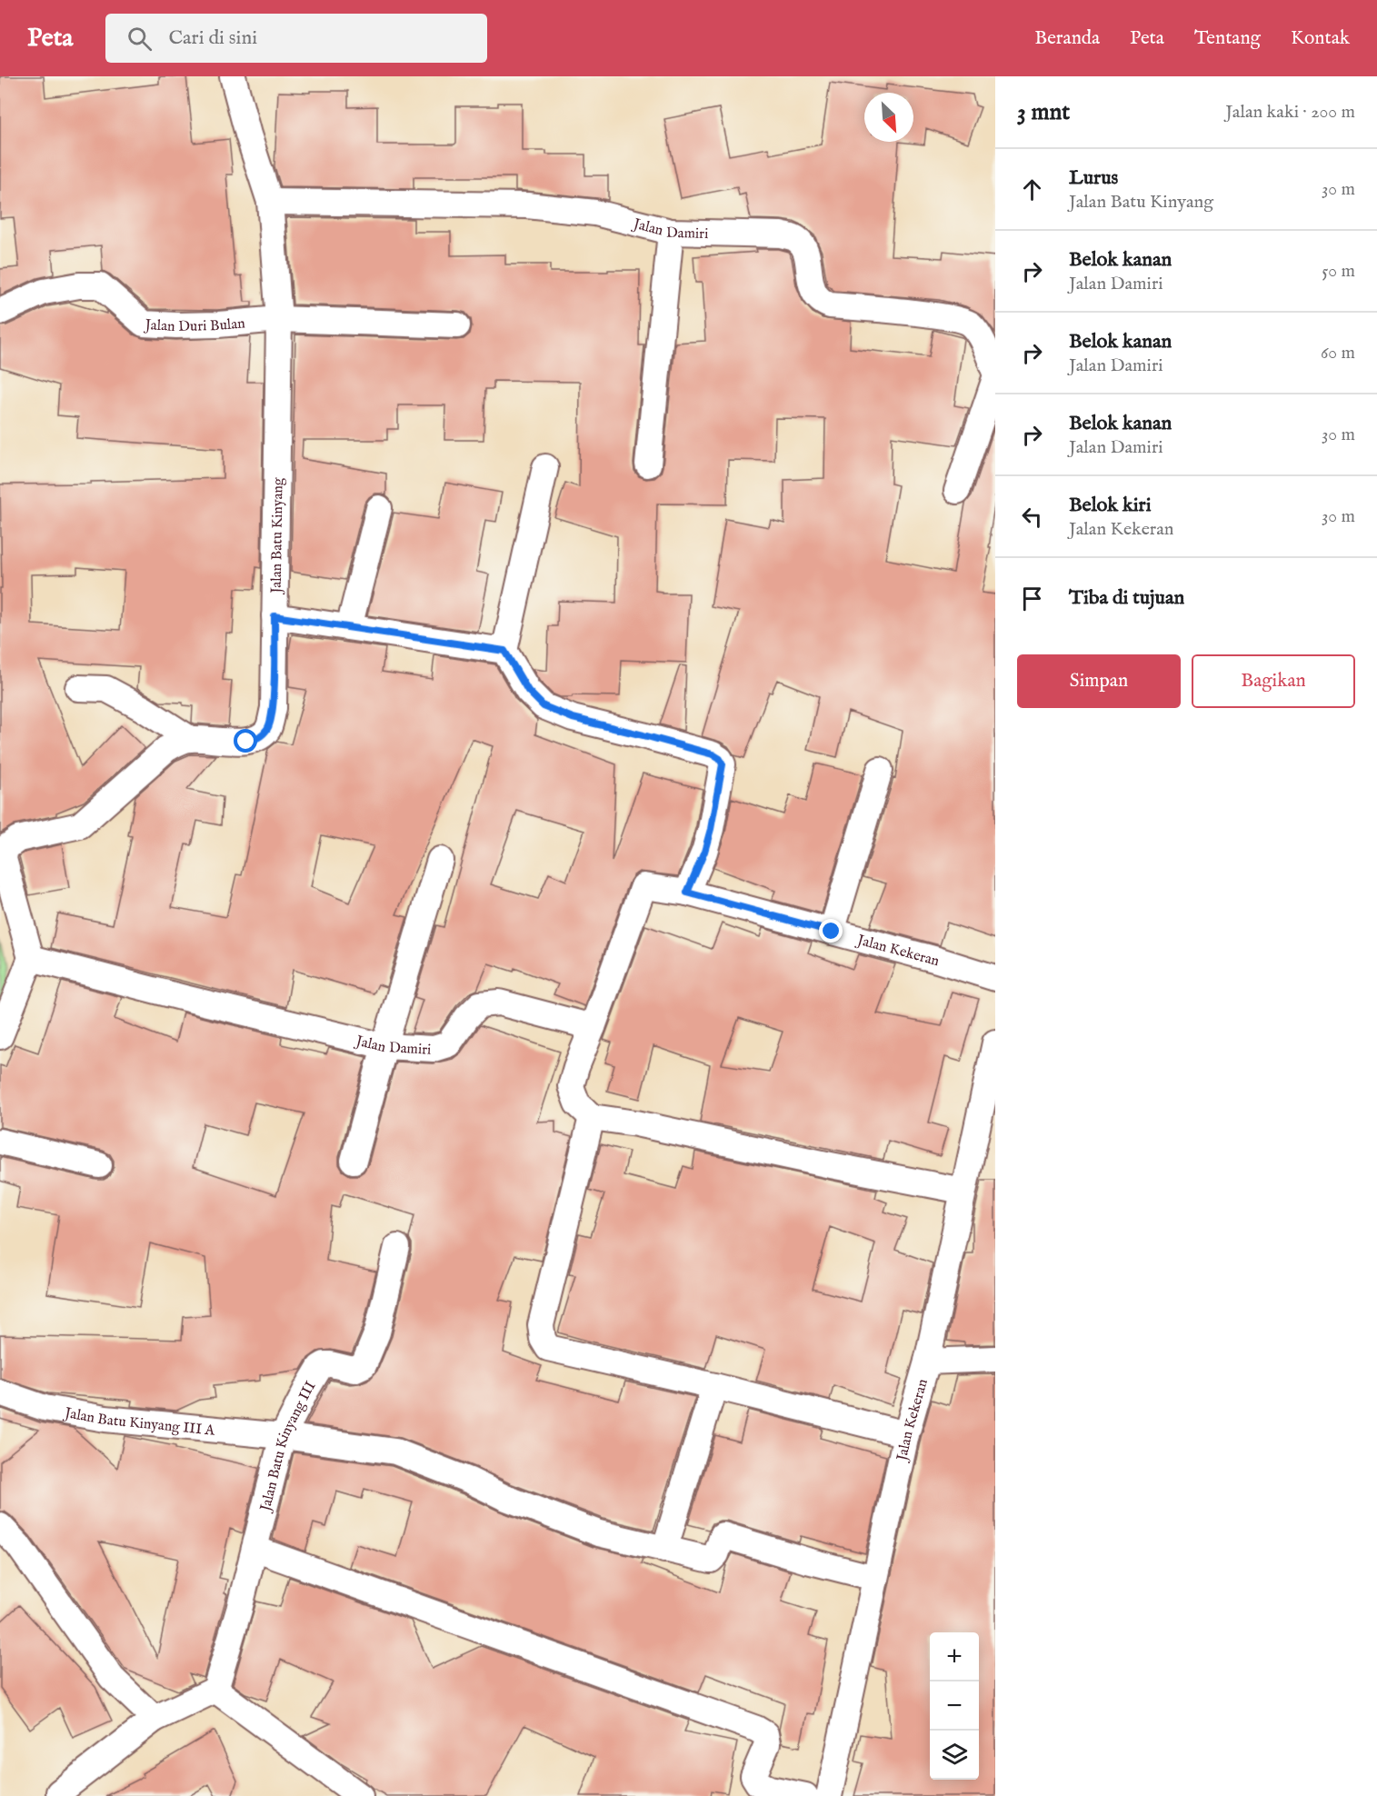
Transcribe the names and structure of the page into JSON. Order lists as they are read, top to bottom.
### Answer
{
  "streets": {
    "street": [
      "Jalan Damiri",
      "Jalan Duri Bulan",
      "Jalan Batu Kinyang",
      "Jalan Kekeran",
      "Jalan Batu Kinyang III A",
      "Jalan Batu Kinyang III"
    ]
  },
  "crossings": [
    ["Jalan Damiri", "Jalan Batu Kinyang"],
    ["Jalan Damiri", "Jalan Kekeran"],
    ["Jalan Duri Bulan", "Jalan Batu Kinyang"],
    ["Jalan Kekeran", "Jalan Batu Kinyang III A"],
    ["Jalan Batu Kinyang III A", "Jalan Batu Kinyang III"]
  ],
  "north": "bottom right",
  "page": {
    "header": "Peta",
    "search": "Cari di sini",
    "nav": [
      "Beranda",
      "Peta",
      "Tentang",
      "Kontak"
    ],
    "heading": ["3 mnt", "Jalan kaki · 200 m"],
    "list": [
      ["Lurus", "Jalan Batu Kinyang", "30 m"],
      ["Belok kanan", "Jalan Damiri", "50 m"],
      ["Belok kanan", "Jalan Damiri", "60 m"],
      ["Belok kanan", "Jalan Damiri", "30 m"],
      ["Belok kiri", "Jalan Kekeran", "30 m"],
      "Tiba di tujuan"
    ],
    "buttons": ["Simpan", "Bagikan"],
    "map_buttons": ["+", "−"]
  }
}
